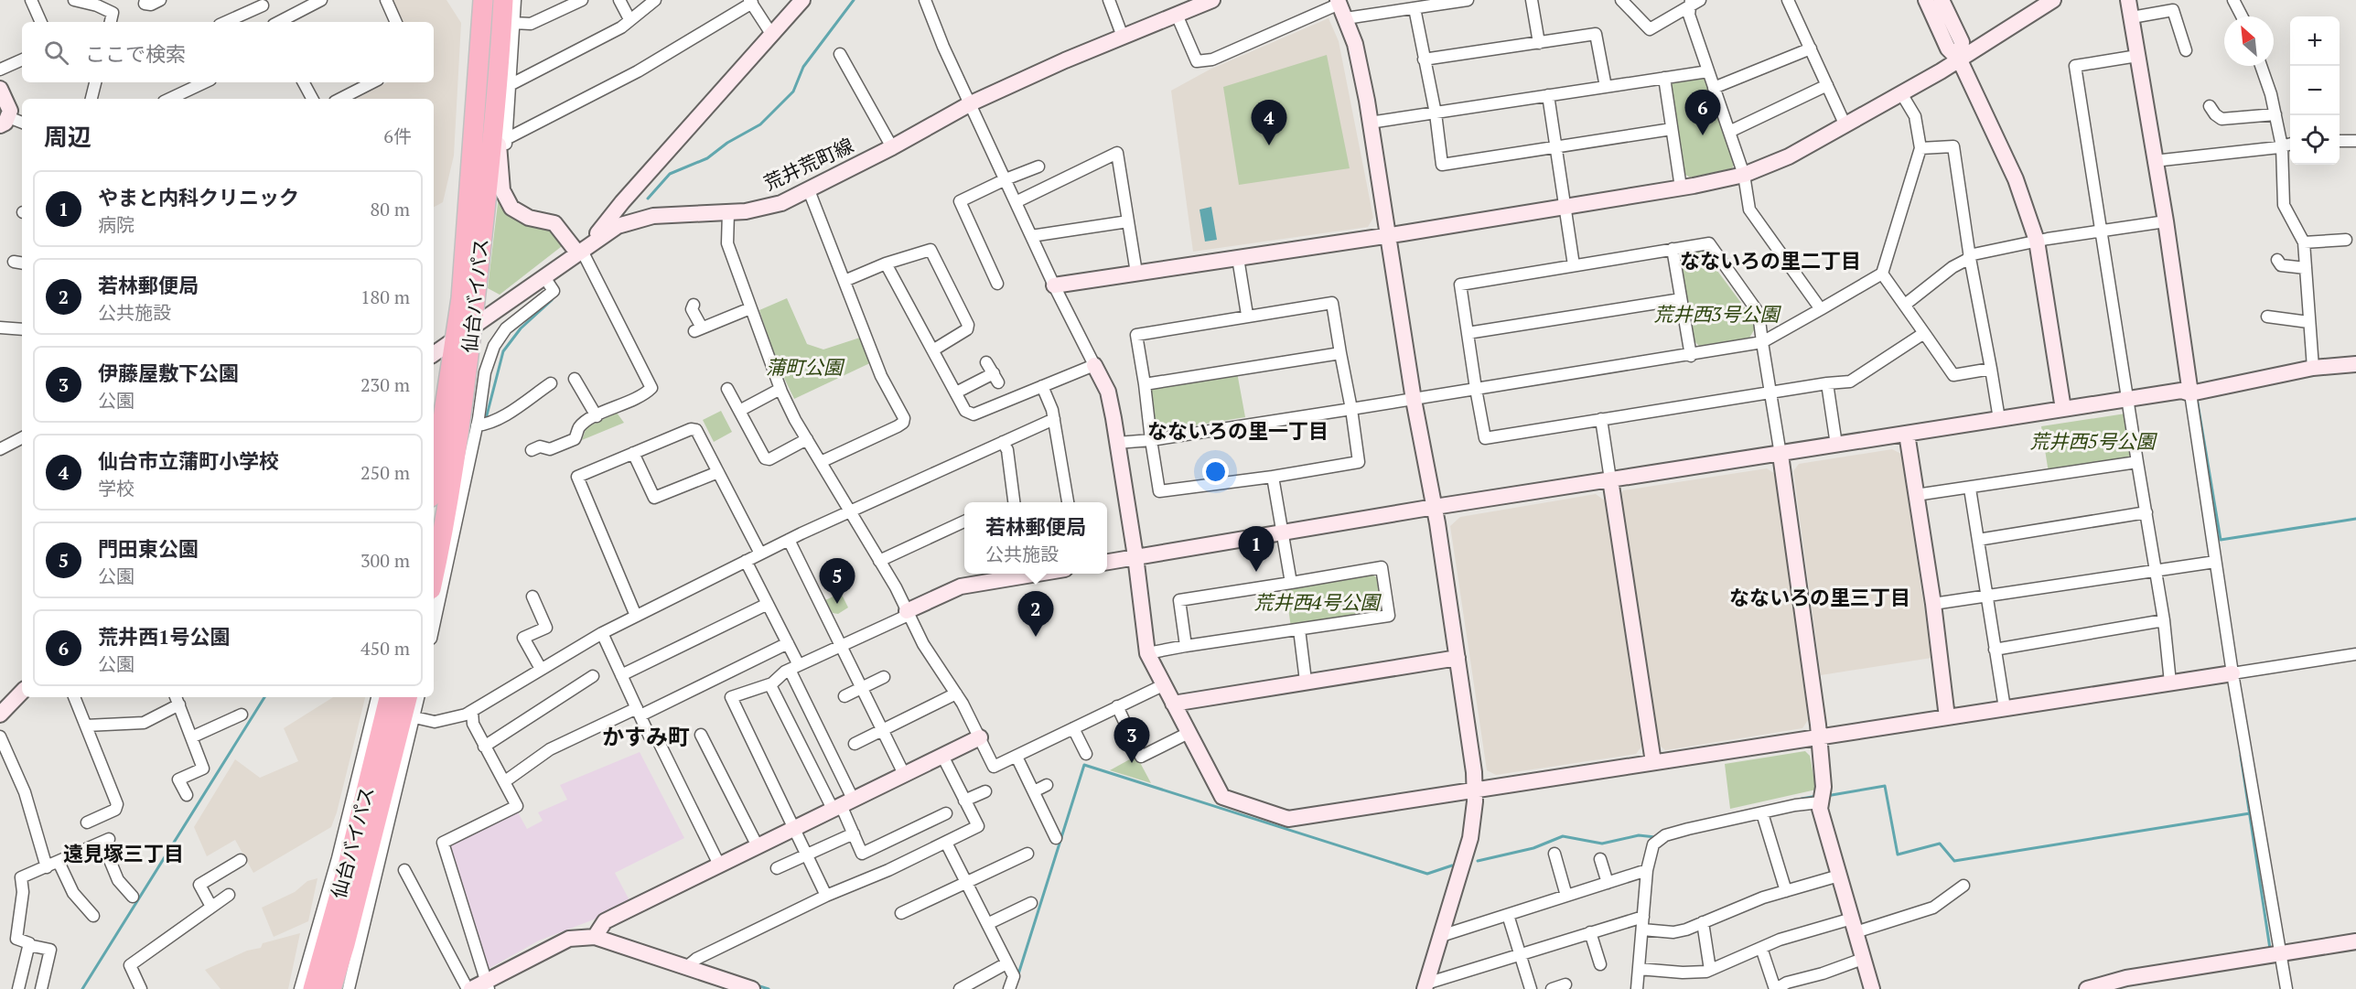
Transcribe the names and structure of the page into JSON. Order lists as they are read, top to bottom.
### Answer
{
  "streets": {
    "highway": ["仙台バイパス"],
    "street": ["荒井荒町線"]
  },
  "crossings": [
    ["荒井荒町線", "仙台バイパス"]
  ],
  "districts": [
    "なないろの里二丁目",
    "なないろの里一丁目",
    "なないろの里三丁目",
    "かすみ町",
    "遠見塚三丁目"
  ],
  "parks": [
    "荒井西3号公園",
    "蒲町公園",
    "荒井西5号公園",
    "荒井西4号公園"
  ],
  "north": "top left",
  "page": {
    "map_buttons": ["+", "−"],
    "search": "ここで検索",
    "pins": [
      "6",
      "4",
      "1",
      "5",
      "2",
      "3"
    ],
    "heading": ["周辺", "6件"],
    "list": [
      {
        "mark": "1",
        "name": "やまと内科クリニック",
        "note": "病院",
        "value": "80 m"
      },
      {
        "mark": "2",
        "name": "若林郵便局",
        "note": "公共施設",
        "value": "180 m"
      },
      {
        "mark": "3",
        "name": "伊藤屋敷下公園",
        "note": "公園",
        "value": "230 m"
      },
      {
        "mark": "4",
        "name": "仙台市立蒲町小学校",
        "note": "学校",
        "value": "250 m"
      },
      {
        "mark": "5",
        "name": "門田東公園",
        "note": "公園",
        "value": "300 m"
      },
      {
        "mark": "6",
        "name": "荒井西1号公園",
        "note": "公園",
        "value": "450 m"
      }
    ],
    "popup": ["若林郵便局", "公共施設"]
  }
}
